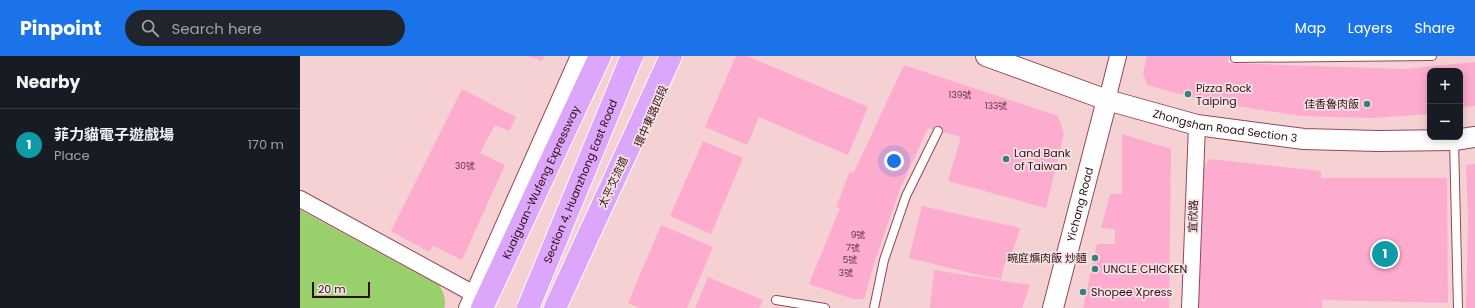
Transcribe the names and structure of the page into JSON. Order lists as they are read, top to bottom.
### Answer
{
  "streets": {
    "highway": ["Kuaiguan-Wufeng Expressway", "太平交流道"],
    "street": [
      "環中東路四段",
      "Zhongshan Road Section 3",
      "Section 4, Huanzhong East Road",
      "Yichang Road",
      "宜欣路"
    ]
  },
  "crossings": [
    ["Zhongshan Road Section 3", "Yichang Road"],
    ["Zhongshan Road Section 3", "宜欣路"]
  ],
  "places": [
    "Pizza Rock Taiping",
    "佳香魯肉飯",
    "Land Bank of Taiwan",
    "畹庭爌肉飯 炒麵",
    "UNCLE CHICKEN",
    "Shopee Xpress"
  ],
  "house_numbers": [
    "139號",
    "133號",
    "30號",
    "9號",
    "7號",
    "5號",
    "3號"
  ],
  "scale_bar": "20 m",
  "page": {
    "header": "Pinpoint",
    "search": "Search here",
    "nav": ["Map", "Layers", "Share"],
    "heading": "Nearby",
    "map_buttons": ["+", "−"],
    "list": [
      {
        "mark": "1",
        "name": "菲力貓電子遊戲場",
        "note": "Place",
        "value": "170 m"
      }
    ],
    "pins": "1",
    "scale": "20 m"
  }
}
